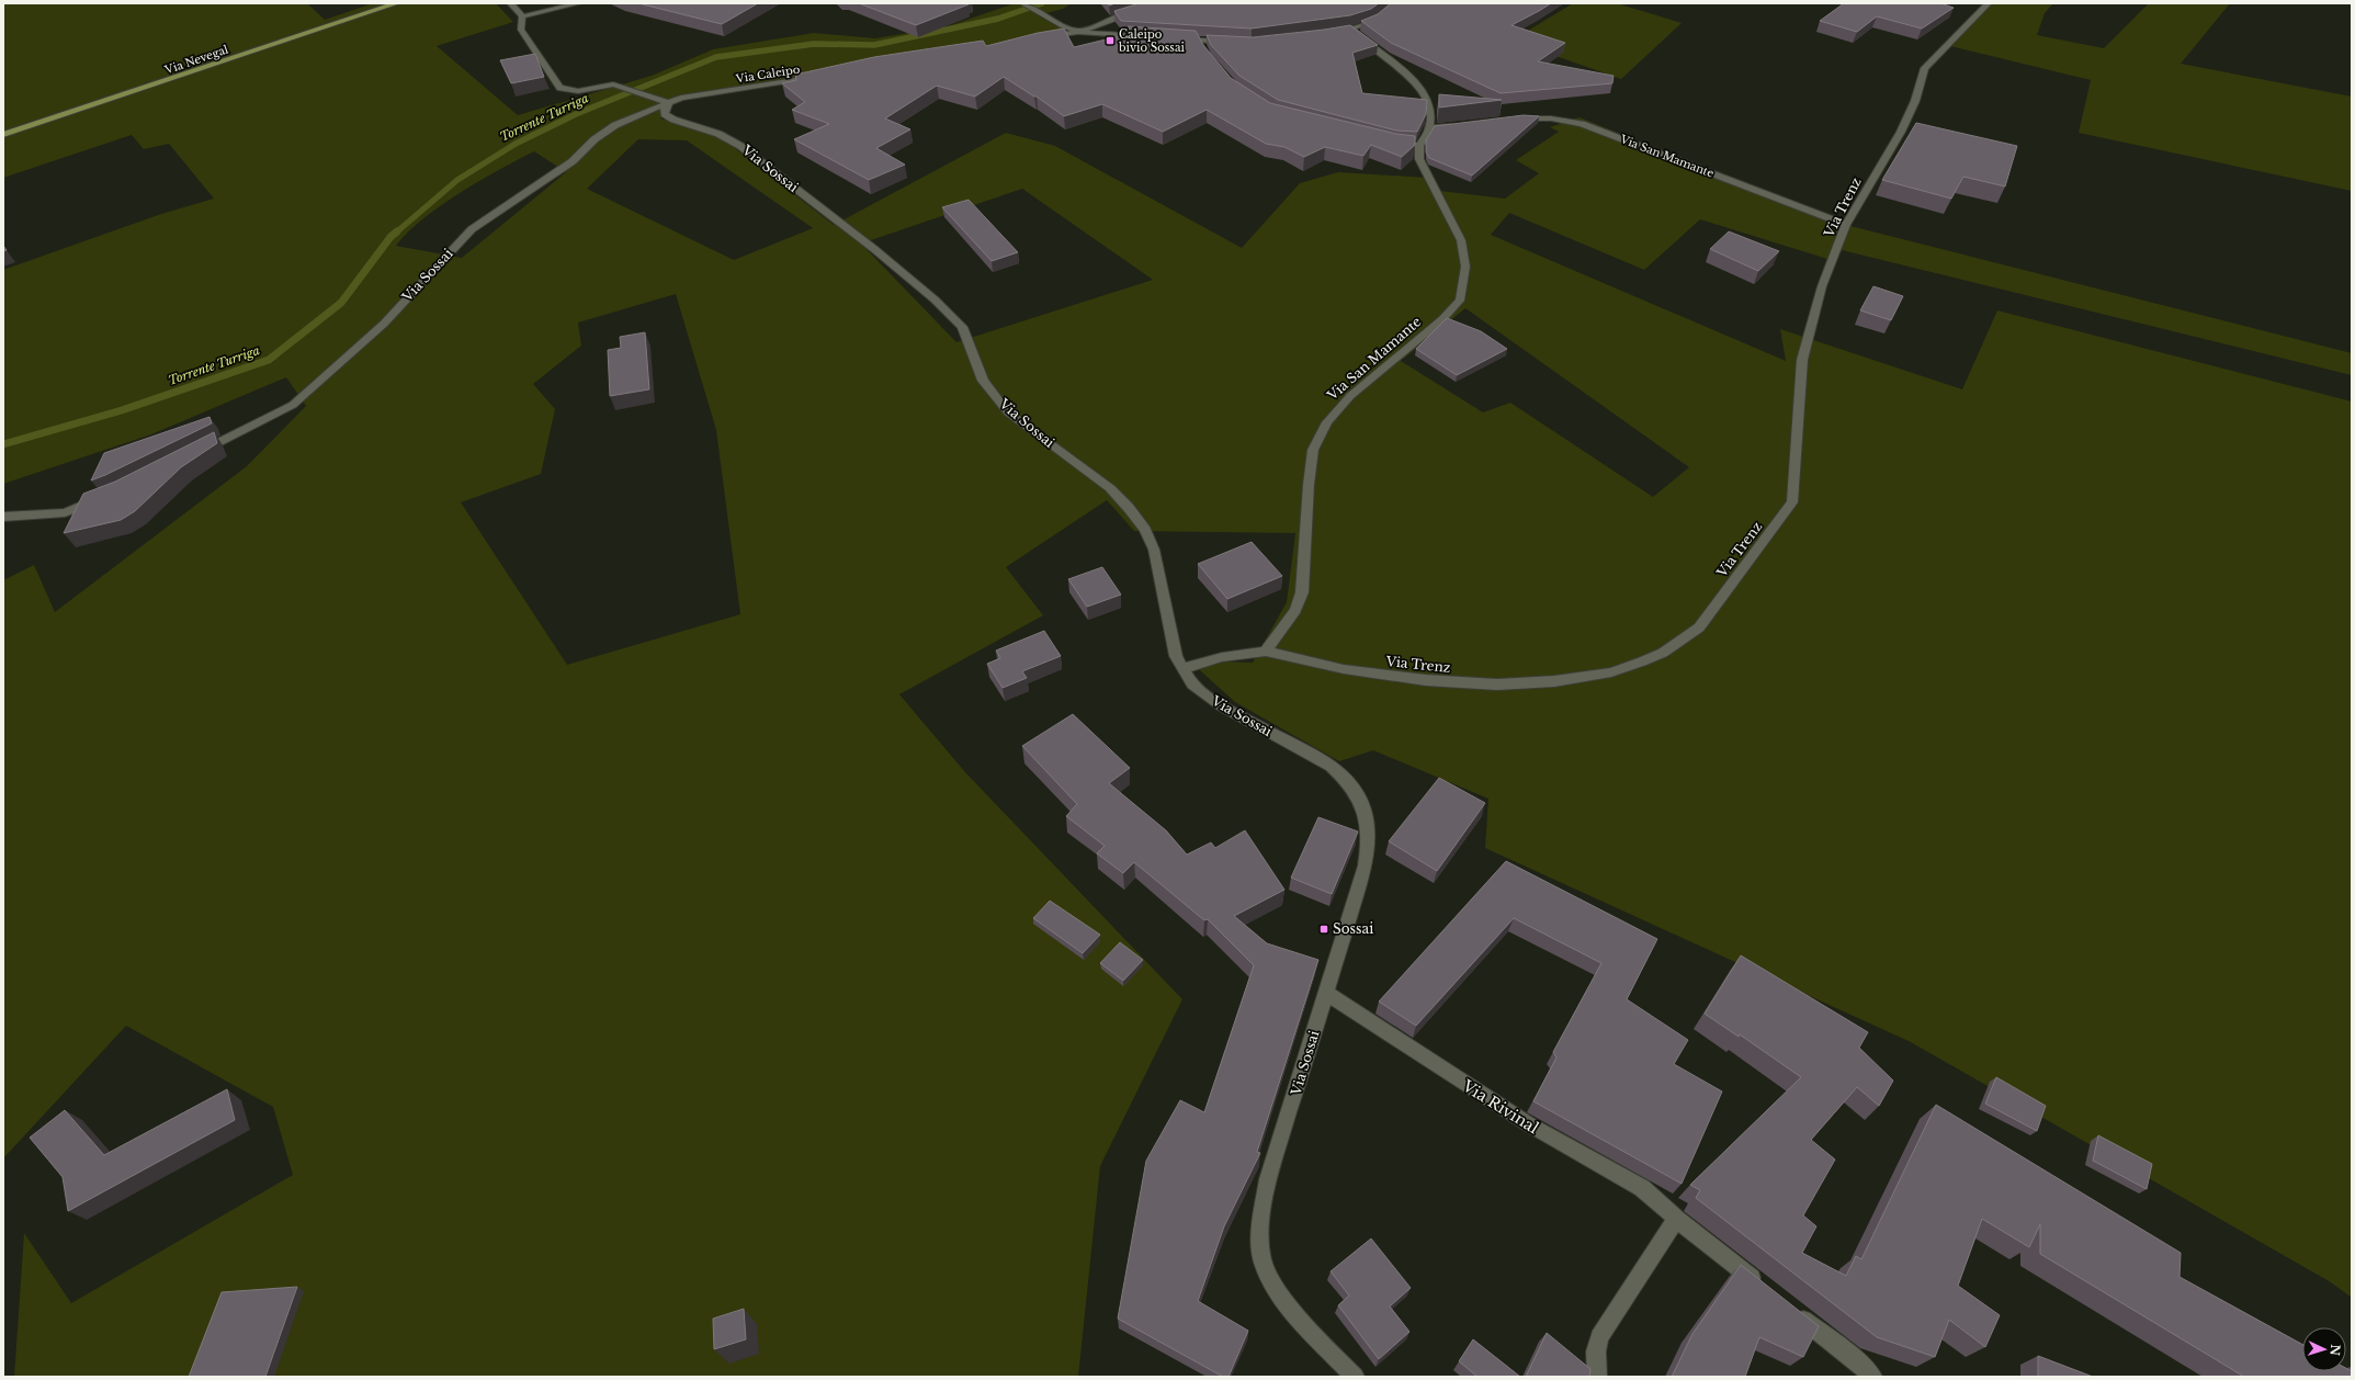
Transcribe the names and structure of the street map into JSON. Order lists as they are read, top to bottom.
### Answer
{
  "streets": {
    "main road": ["Via Nevegal"],
    "street": [
      "Via Caleipo",
      "Via San Mamante",
      "Via Sossai",
      "Via Trenz",
      "Via Rivinal"
    ]
  },
  "crossings": [
    ["Via Caleipo", "Via Sossai"],
    ["Via San Mamante", "Via Trenz"],
    ["Via Sossai", "Via Trenz"],
    ["Via Sossai", "Via Rivinal"]
  ],
  "water": ["Torrente Turriga"],
  "places": {
    "transit": ["Caleipo bivio Sossai", "Sossai"]
  },
  "north": "right"
}
